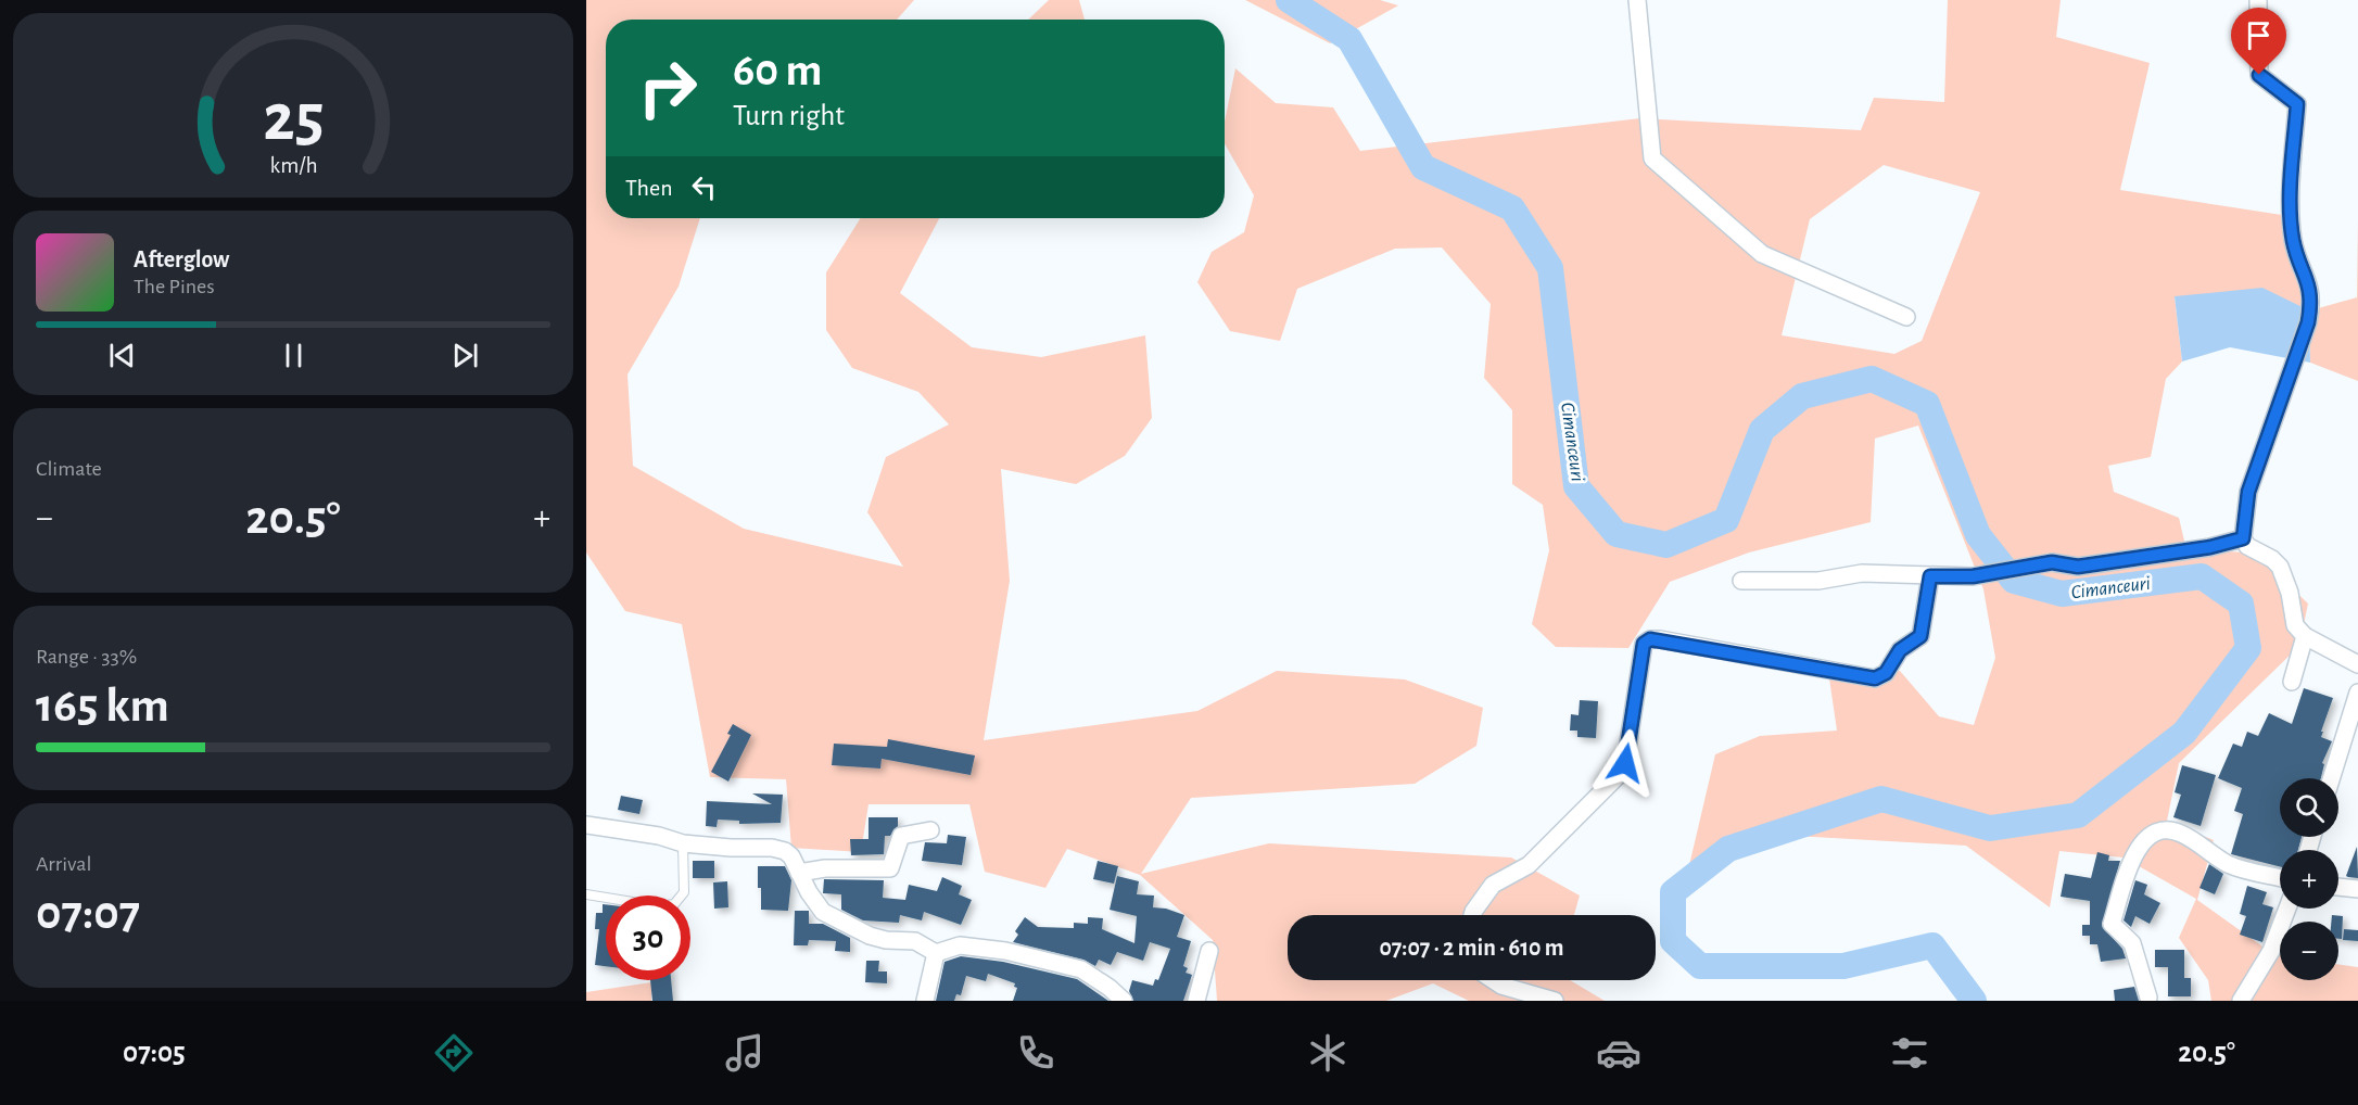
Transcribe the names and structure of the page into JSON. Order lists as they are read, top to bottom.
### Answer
{
  "water": ["Cimanceuri"],
  "page": {
    "turn": ["60 m", "Turn right"],
    "then": "Then",
    "song": ["Afterglow", "The Pines"],
    "tile": [
      "Climate",
      ["Range · 33%", "165 km"],
      ["Arrival", "07:07"]
    ],
    "heat": ["−", "20.5°", "+"],
    "map_buttons": ["+", "−"],
    "limit": "30",
    "trip": "07:07 · 2 min · 610 m",
    "tabs": ["07:05", "20.5°"],
    "gauge": ["25", "km/h"]
  }
}
